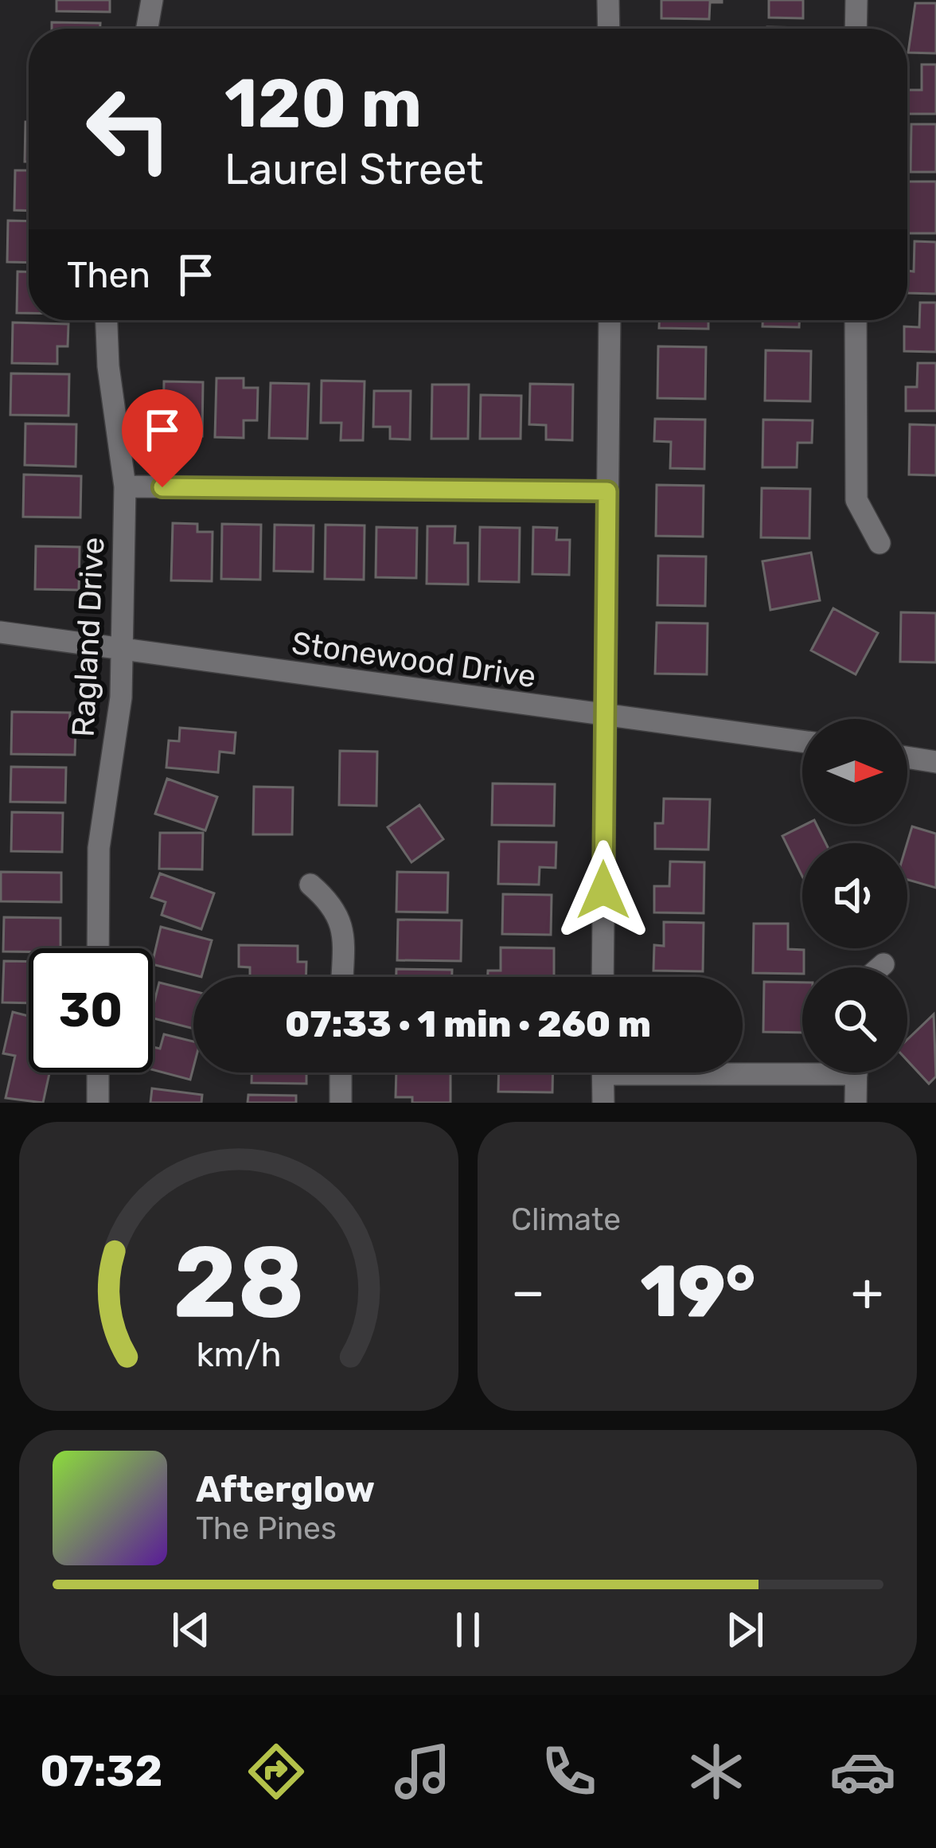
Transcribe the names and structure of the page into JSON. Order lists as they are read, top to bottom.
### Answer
{
  "streets": {
    "street": ["Ragland Drive", "Stonewood Drive"]
  },
  "crossings": [
    ["Ragland Drive", "Stonewood Drive"]
  ],
  "north": "right",
  "page": {
    "turn": ["120 m", "Laurel Street"],
    "then": "Then",
    "limit": "30",
    "trip": "07:33 · 1 min · 260 m",
    "tile": "Climate",
    "heat": ["−", "19°", "+"],
    "song": ["Afterglow", "The Pines"],
    "tabs": "07:32",
    "gauge": ["28", "km/h"]
  }
}
